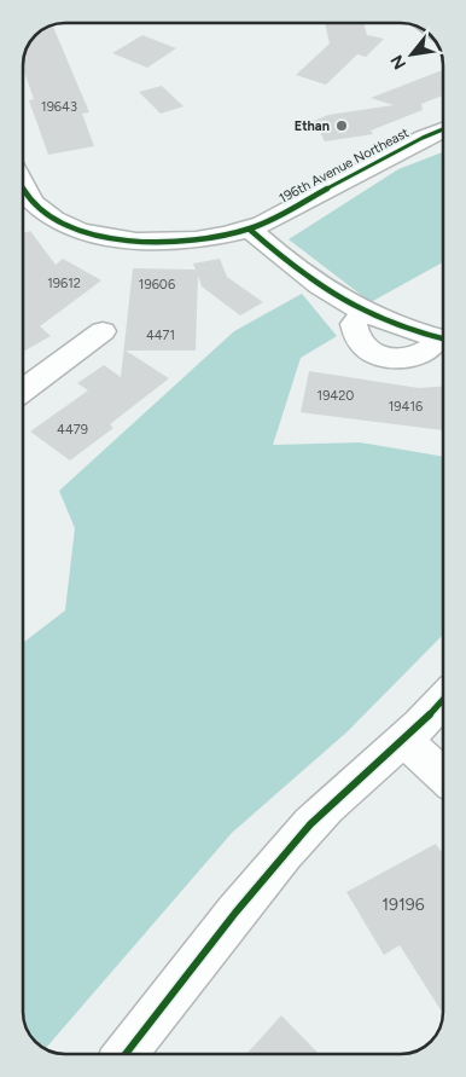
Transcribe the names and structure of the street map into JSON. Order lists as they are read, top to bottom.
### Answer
{
  "streets": {
    "street": ["196th Avenue Northeast"]
  },
  "places": ["Ethan"],
  "house_numbers": [
    "19643",
    "19612",
    "19606",
    "4471",
    "19420",
    "19416",
    "4479",
    "19196"
  ],
  "north": "bottom left"
}
